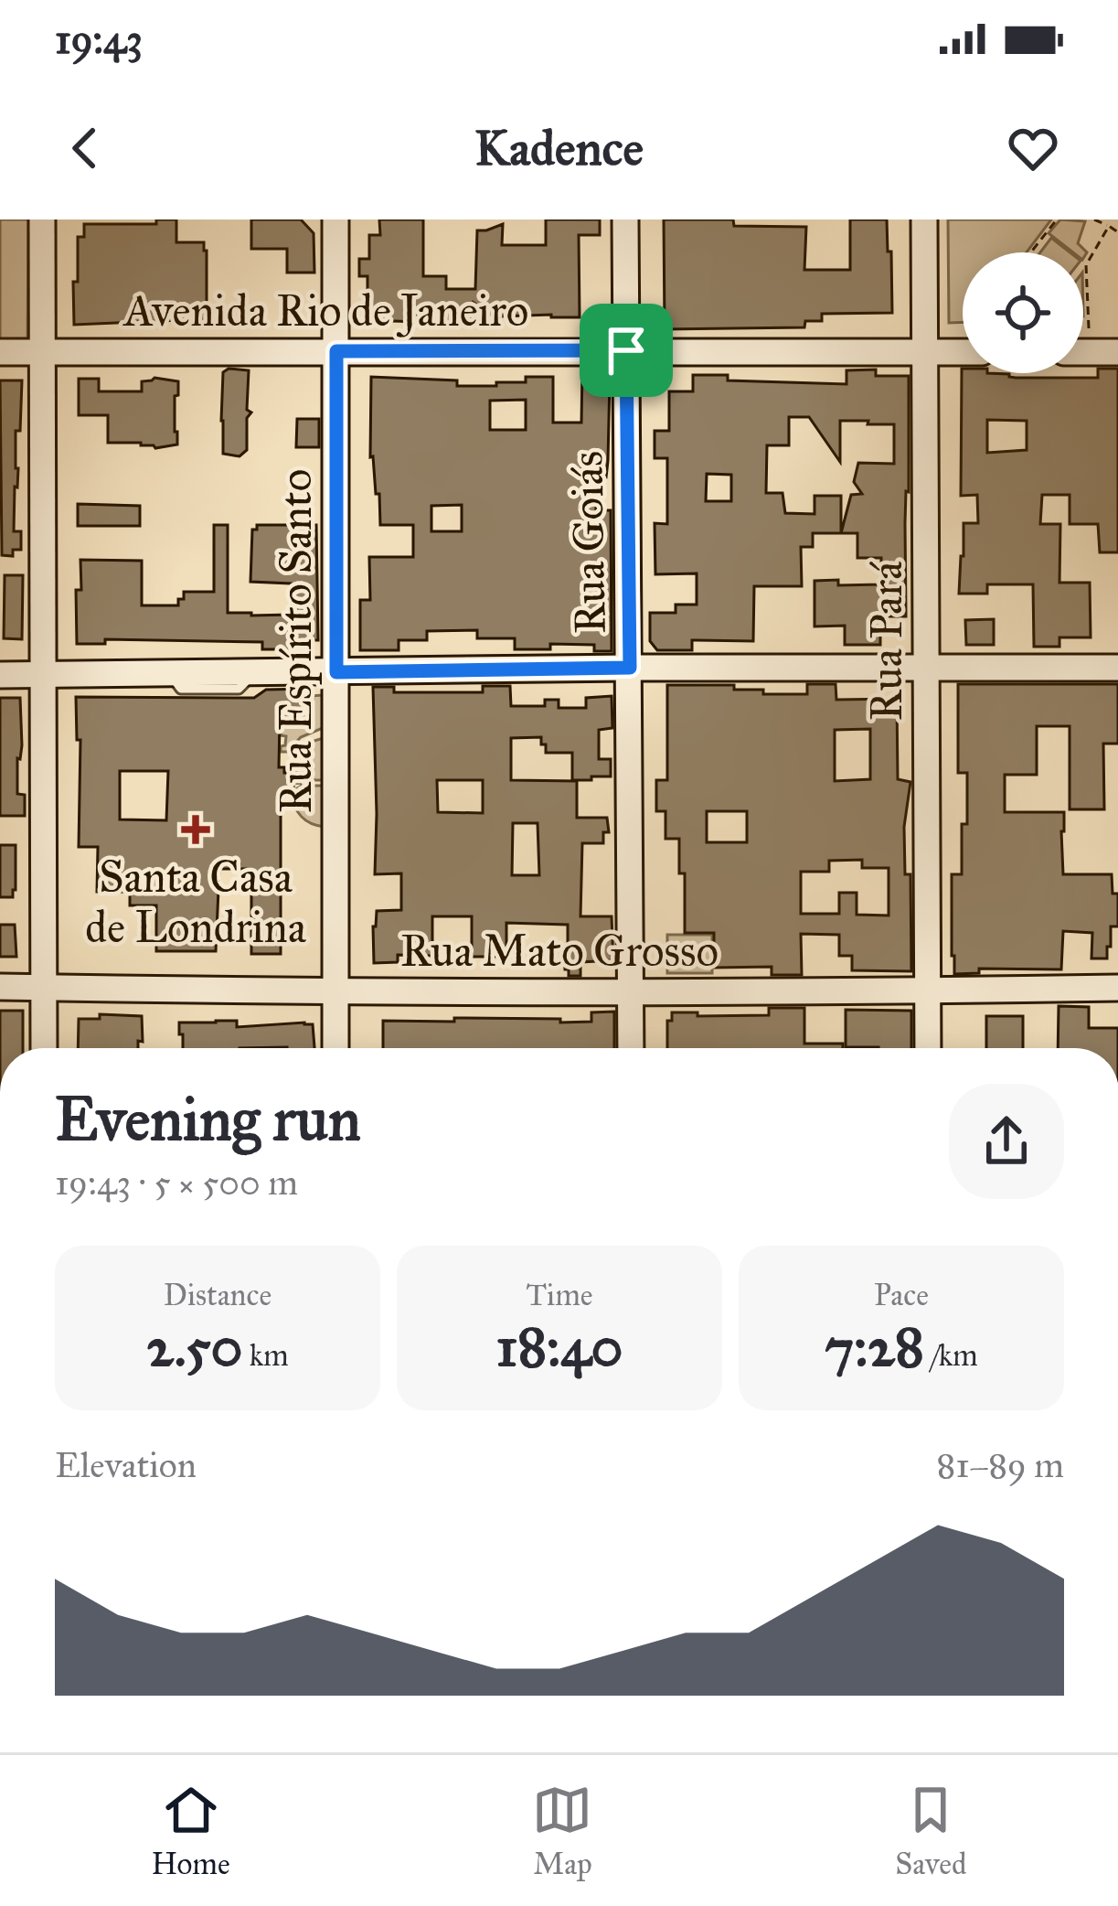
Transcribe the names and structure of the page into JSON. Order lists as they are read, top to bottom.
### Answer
{
  "streets": {
    "street": [
      "Avenida Rio de Janeiro",
      "Rua Goiás",
      "Rua Espírito Santo",
      "Rua Pará",
      "Rua Mato Grosso"
    ]
  },
  "crossings": [
    ["Avenida Rio de Janeiro", "Rua Goiás"],
    ["Avenida Rio de Janeiro", "Rua Espírito Santo"],
    ["Avenida Rio de Janeiro", "Rua Pará"],
    ["Rua Goiás", "Rua Mato Grosso"],
    ["Rua Espírito Santo", "Rua Mato Grosso"],
    ["Rua Pará", "Rua Mato Grosso"]
  ],
  "places": {
    "health": ["Santa Casa de Londrina"]
  },
  "page": {
    "status": "19:43",
    "header": "Kadence",
    "heading": ["Evening run", "19:43 · 5 × 500 m"],
    "stats": [
      ["Distance", "2.50 km"],
      ["Time", "18:40"],
      ["Pace", "7:28 /km"]
    ],
    "chart": ["Elevation", "81–89 m"],
    "tabs": ["Home", "Map", "Saved"]
  }
}
